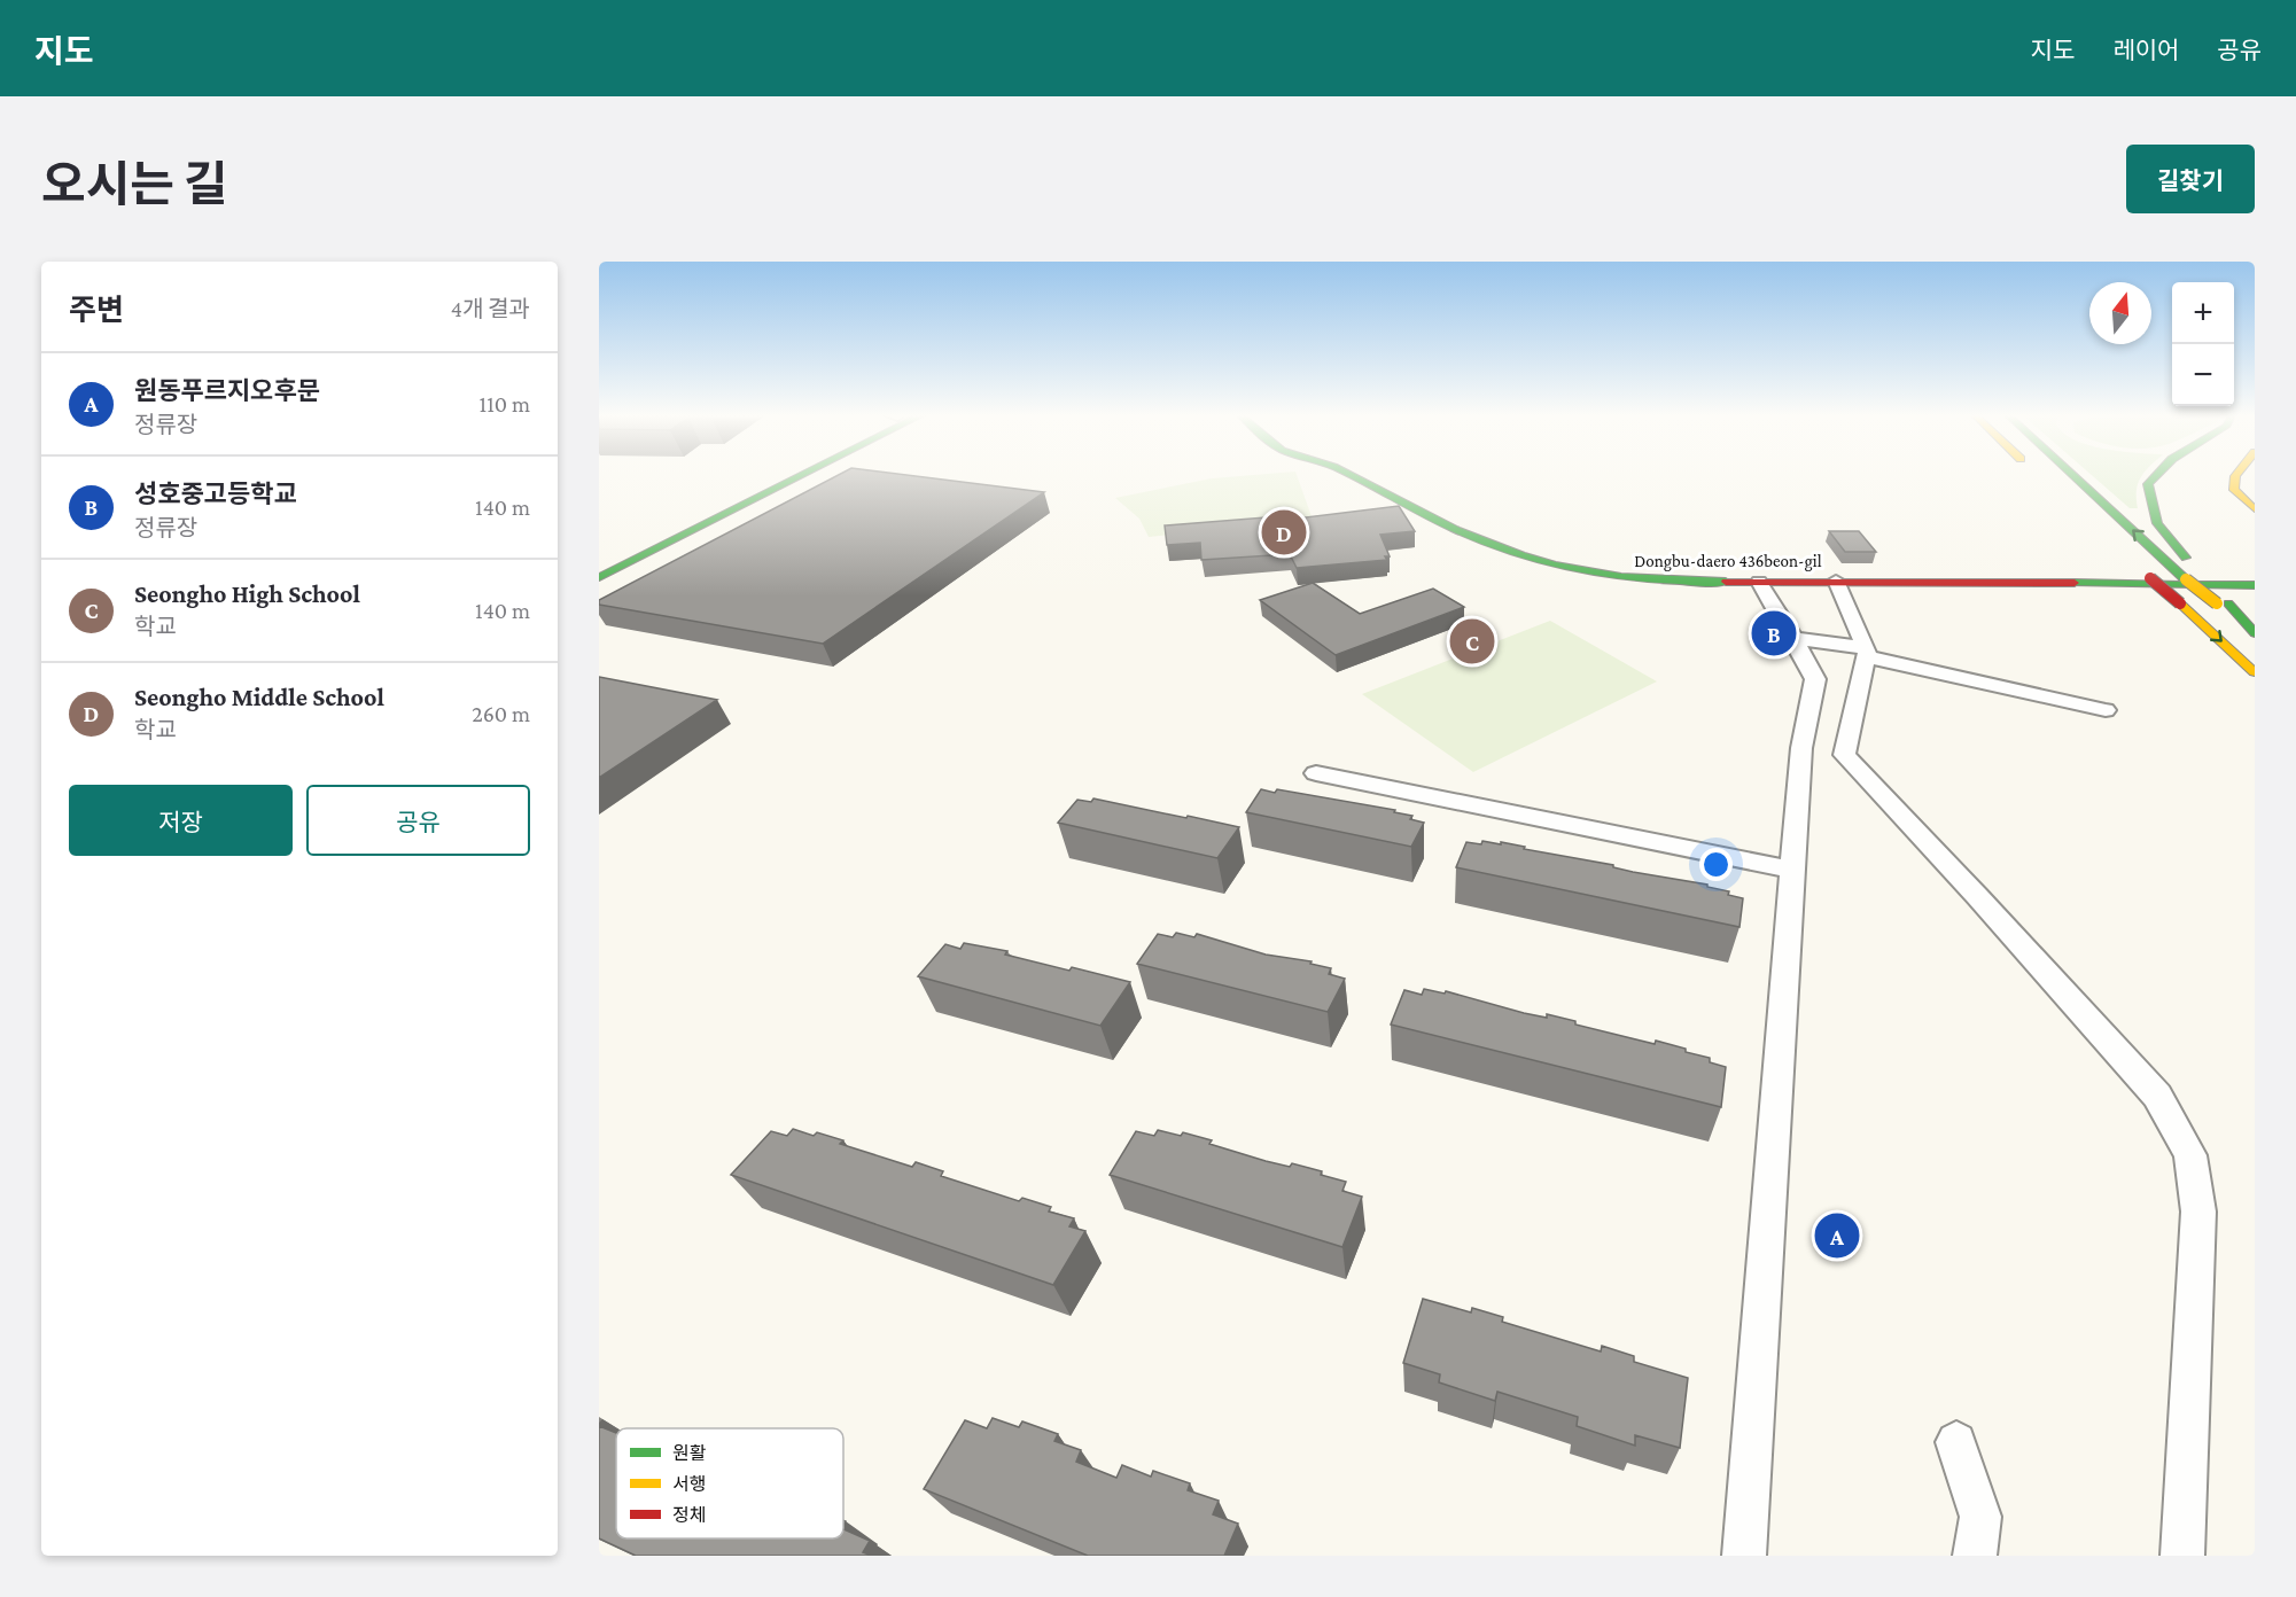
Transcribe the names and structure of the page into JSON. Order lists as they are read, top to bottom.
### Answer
{
  "streets": {
    "main road": ["Dongbu-daero 436beon-gil"]
  },
  "legend": ["원활", "서행", "정체"],
  "north": "top",
  "page": {
    "header": "지도",
    "nav": ["지도", "레이어", "공유"],
    "title": "오시는 길",
    "buttons": [
      "길찾기",
      ["저장", "공유"]
    ],
    "heading": ["주변", "4개 결과"],
    "map_buttons": ["+", "−"],
    "list": [
      {
        "mark": "A",
        "name": "원동푸르지오후문",
        "note": "정류장",
        "value": "110 m"
      },
      {
        "mark": "B",
        "name": "성호중고등학교",
        "note": "정류장",
        "value": "140 m"
      },
      {
        "mark": "C",
        "name": "Seongho High School",
        "note": "학교",
        "value": "140 m"
      },
      {
        "mark": "D",
        "name": "Seongho Middle School",
        "note": "학교",
        "value": "260 m"
      }
    ],
    "pins": [
      "D",
      "B",
      "C",
      "A"
    ]
  }
}
